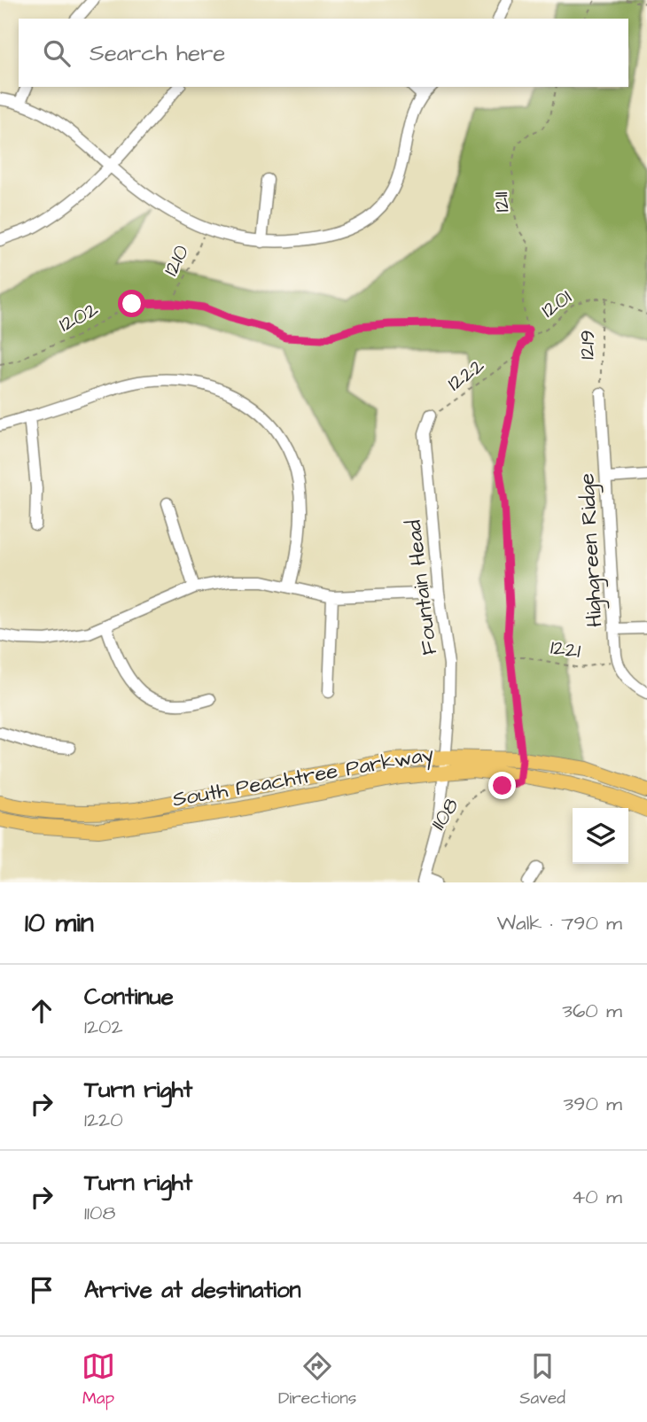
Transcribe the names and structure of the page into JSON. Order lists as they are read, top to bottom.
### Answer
{
  "streets": {
    "main road": ["South Peachtree Parkway"],
    "street": ["Highgreen Ridge", "Fountain Head"],
    "path": [
      "1211",
      "1210",
      "1201",
      "1202",
      "1219",
      "1222",
      "1221",
      "1108"
    ]
  },
  "crossings": [
    ["1211", "1201"],
    ["1211", "1202"],
    ["1210", "1202"],
    ["1201", "1219"],
    ["1201", "1222"],
    ["1219", "Highgreen Ridge"],
    ["1222", "Fountain Head"],
    ["Highgreen Ridge", "1221"],
    ["Fountain Head", "South Peachtree Parkway"],
    ["South Peachtree Parkway", "1108"]
  ],
  "page": {
    "search": "Search here",
    "heading": ["10 min", "Walk · 790 m"],
    "list": [
      ["Continue", "1202", "360 m"],
      ["Turn right", "1220", "390 m"],
      ["Turn right", "1108", "40 m"],
      "Arrive at destination"
    ],
    "nav": ["Map", "Directions", "Saved"]
  }
}
